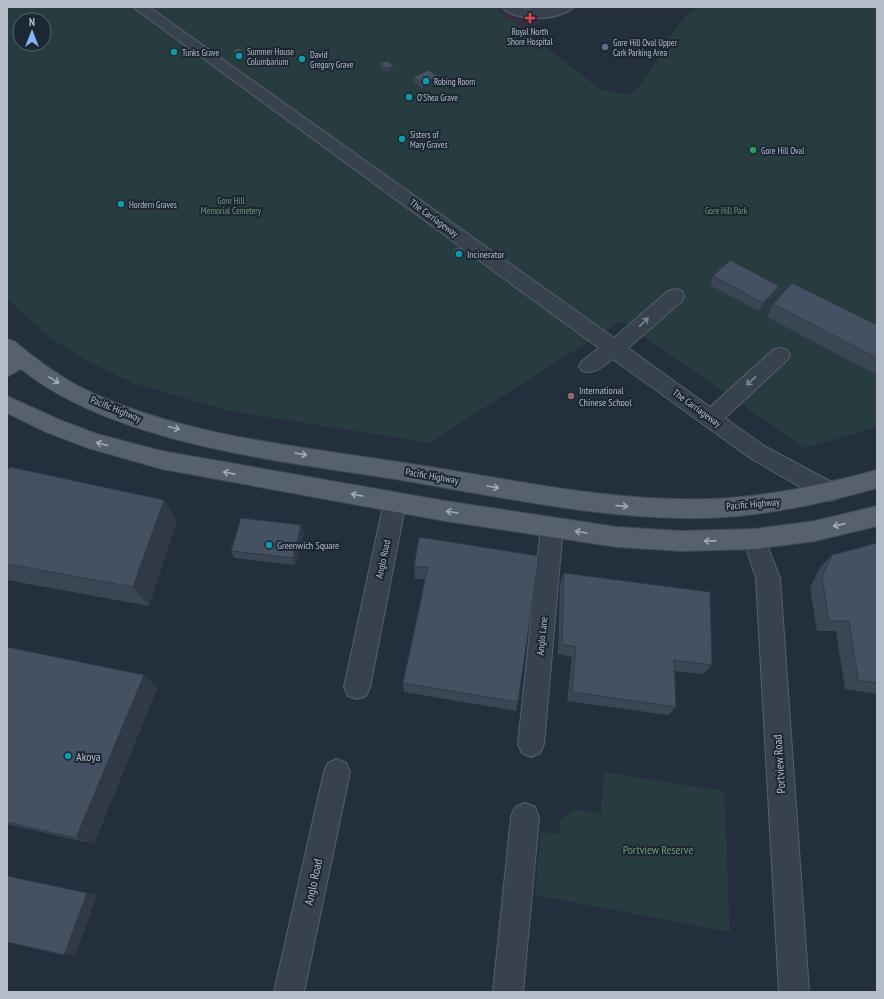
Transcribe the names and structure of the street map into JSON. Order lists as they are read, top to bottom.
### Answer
{
  "streets": {
    "main road": ["Pacific Highway"],
    "street": [
      "The Carriageway",
      "Anglo Road",
      "Anglo Lane",
      "Portview Road"
    ]
  },
  "crossings": [
    ["The Carriageway", "Pacific Highway"]
  ],
  "parks": ["Gore Hill Memorial Cemetery", "Gore Hill Park", "Portview Reserve"],
  "places": {
    "health": ["Royal North Shore Hospital"],
    "other": [
      "Gore Hill Oval Upper Cark Parking Area",
      "Tunks Grave",
      "Summer House Columbarium",
      "David Gregory Grave",
      "Robing Room",
      "O'Shea Grave",
      "Sisters of Mary Graves",
      "Gore Hill Oval",
      "Hordern Graves",
      "Incinerator",
      "International Chinese School",
      "Greenwich Square",
      "Akoya"
    ]
  },
  "north": "top"
}
